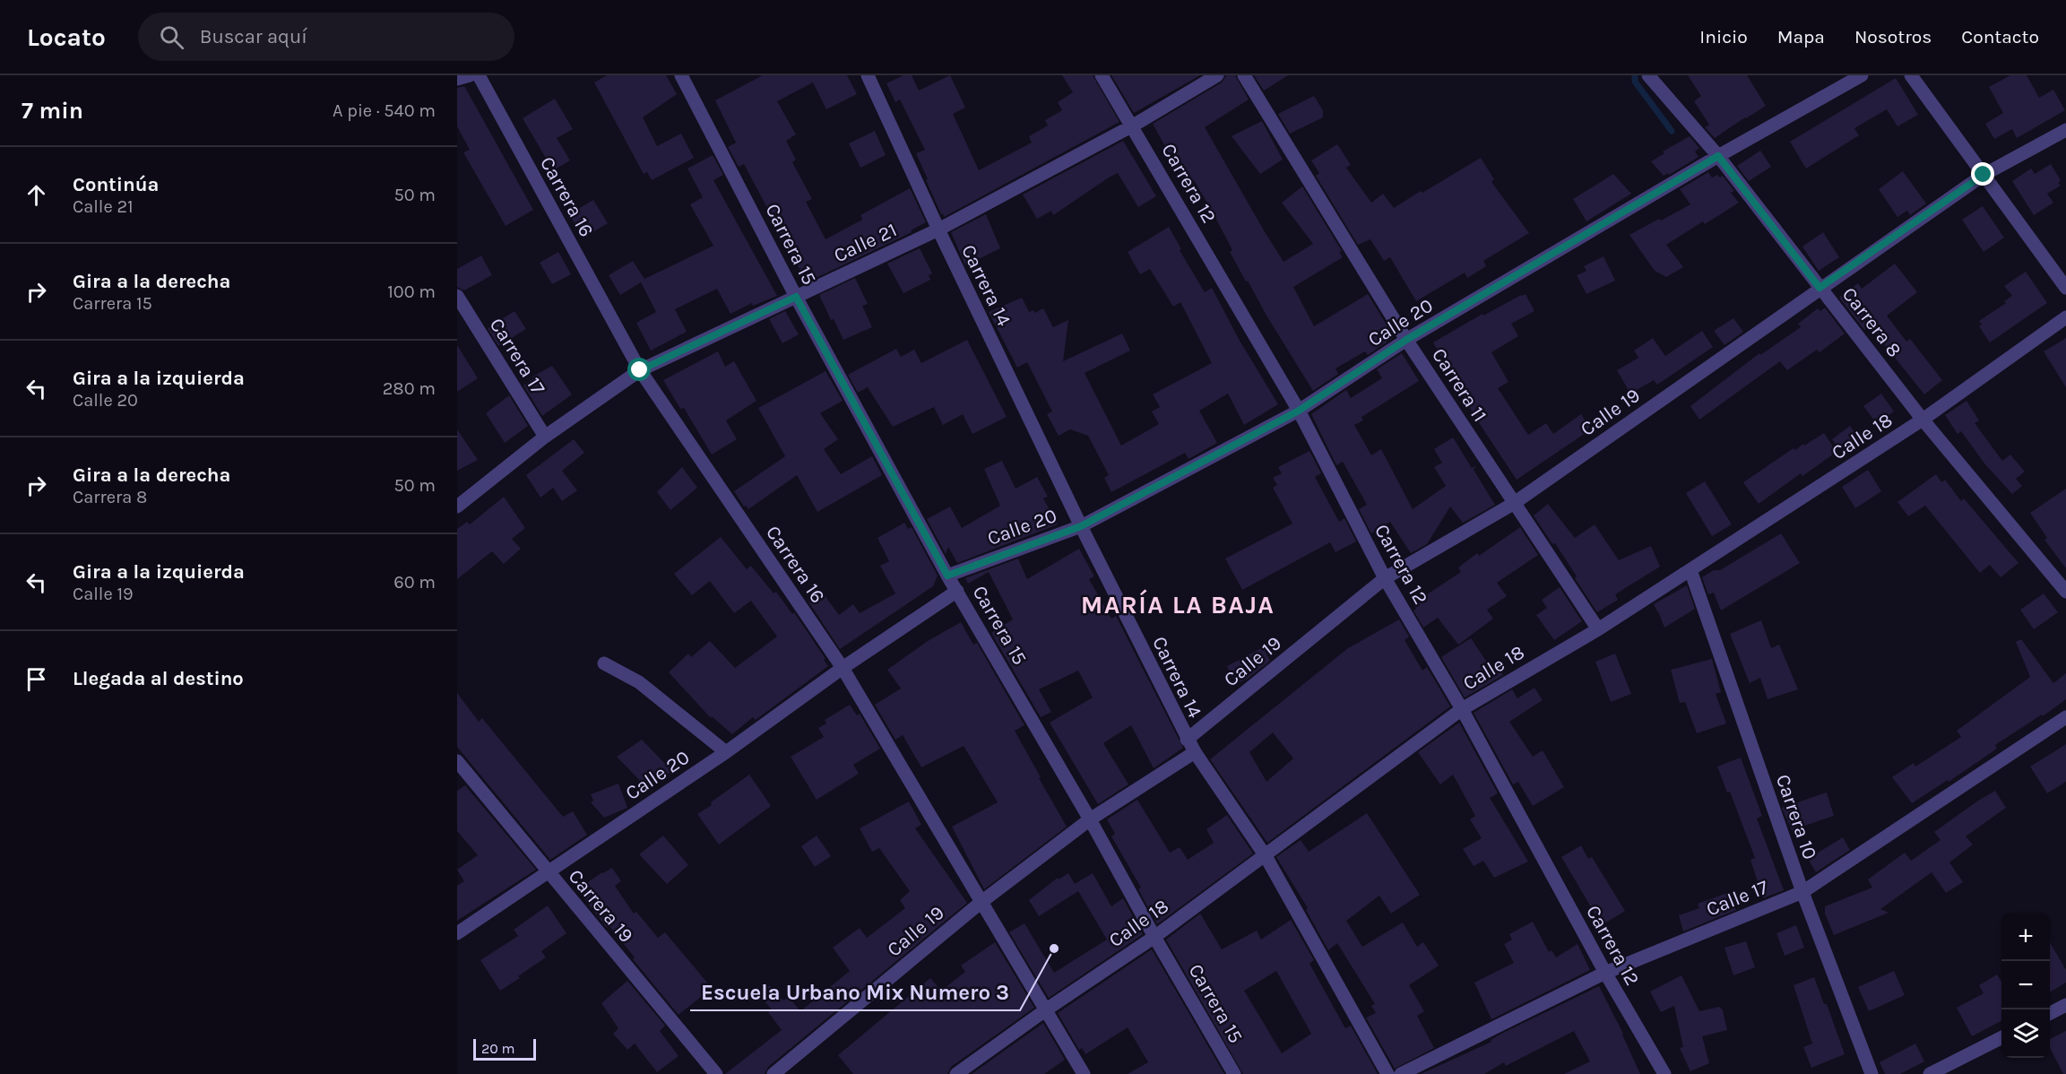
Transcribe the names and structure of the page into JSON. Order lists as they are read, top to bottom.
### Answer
{
  "streets": {
    "street": [
      "Carrera 12",
      "Carrera 16",
      "Calle 21",
      "Carrera 15",
      "Carrera 14",
      "Calle 20",
      "Carrera 8",
      "Carrera 17",
      "Carrera 11",
      "Calle 19",
      "Calle 18",
      "Carrera 10",
      "Calle 17",
      "Carrera 19"
    ]
  },
  "crossings": [
    ["Carrera 12", "Calle 21"],
    ["Carrera 12", "Calle 20"],
    ["Carrera 12", "Calle 19"],
    ["Carrera 12", "Calle 18"],
    ["Carrera 12", "Calle 17"],
    ["Carrera 16", "Calle 21"],
    ["Carrera 16", "Calle 20"],
    ["Carrera 16", "Calle 19"],
    ["Carrera 16", "Calle 18"],
    ["Calle 21", "Carrera 15"],
    ["Calle 21", "Carrera 14"],
    ["Calle 21", "Carrera 17"],
    ["Carrera 15", "Calle 20"],
    ["Carrera 15", "Calle 19"],
    ["Carrera 15", "Calle 18"],
    ["Carrera 14", "Calle 20"],
    ["Carrera 14", "Calle 19"],
    ["Carrera 14", "Calle 18"],
    ["Calle 20", "Carrera 8"],
    ["Calle 20", "Carrera 11"],
    ["Calle 20", "Carrera 19"],
    ["Carrera 8", "Calle 19"],
    ["Carrera 8", "Calle 18"],
    ["Carrera 11", "Calle 19"],
    ["Carrera 11", "Calle 18"],
    ["Calle 18", "Carrera 10"],
    ["Carrera 10", "Calle 17"]
  ],
  "districts": ["MARÍA LA BAJA"],
  "places": ["Escuela Urbano Mix Numero 3"],
  "scale_bar": "20 m",
  "page": {
    "header": "Locato",
    "search": "Buscar aquí",
    "nav": [
      "Inicio",
      "Mapa",
      "Nosotros",
      "Contacto"
    ],
    "heading": ["7 min", "A pie · 540 m"],
    "list": [
      ["Continúa", "Calle 21", "50 m"],
      ["Gira a la derecha", "Carrera 15", "100 m"],
      ["Gira a la izquierda", "Calle 20", "280 m"],
      ["Gira a la derecha", "Carrera 8", "50 m"],
      ["Gira a la izquierda", "Calle 19", "60 m"],
      "Llegada al destino"
    ],
    "map_buttons": ["+", "−"],
    "scale": "20 m"
  }
}
